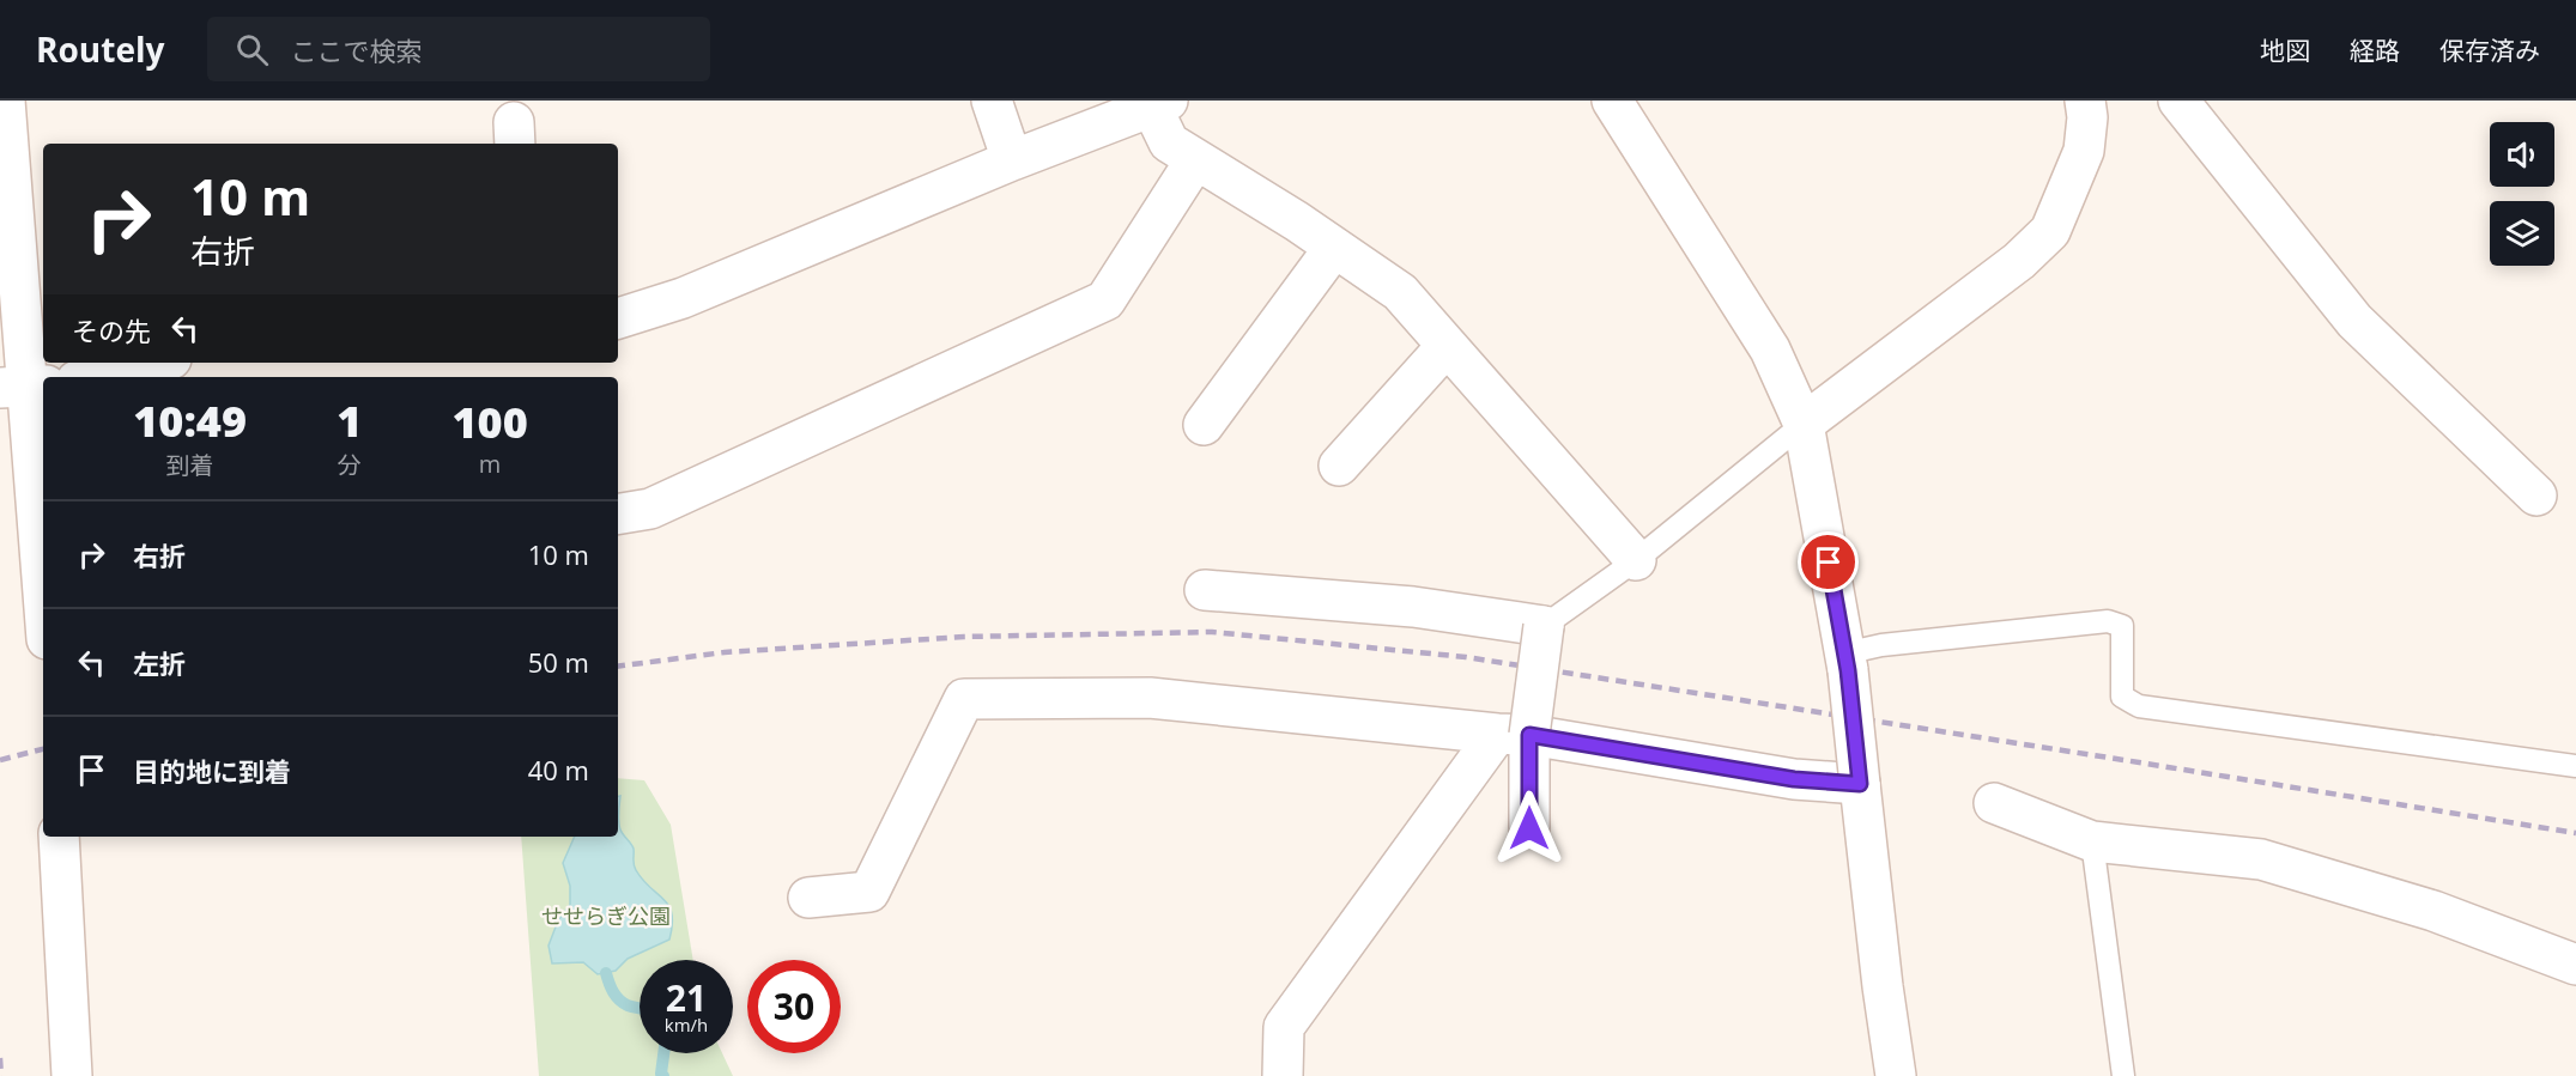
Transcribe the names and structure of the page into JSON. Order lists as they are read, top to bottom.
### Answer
{
  "parks": ["せせらぎ公園"],
  "page": {
    "header": "Routely",
    "search": "ここで検索",
    "nav": ["地図", "経路", "保存済み"],
    "turn": ["10 m", "右折"],
    "then": "その先",
    "eta": [
      "10:49",
      "到着",
      "1",
      "分",
      "100",
      "m"
    ],
    "list": [
      {
        "name": "右折",
        "value": "10 m"
      },
      {
        "name": "左折",
        "value": "50 m"
      },
      {
        "name": "目的地に到着",
        "value": "40 m"
      }
    ],
    "speed": "21 km/h",
    "limit": "30"
  }
}
